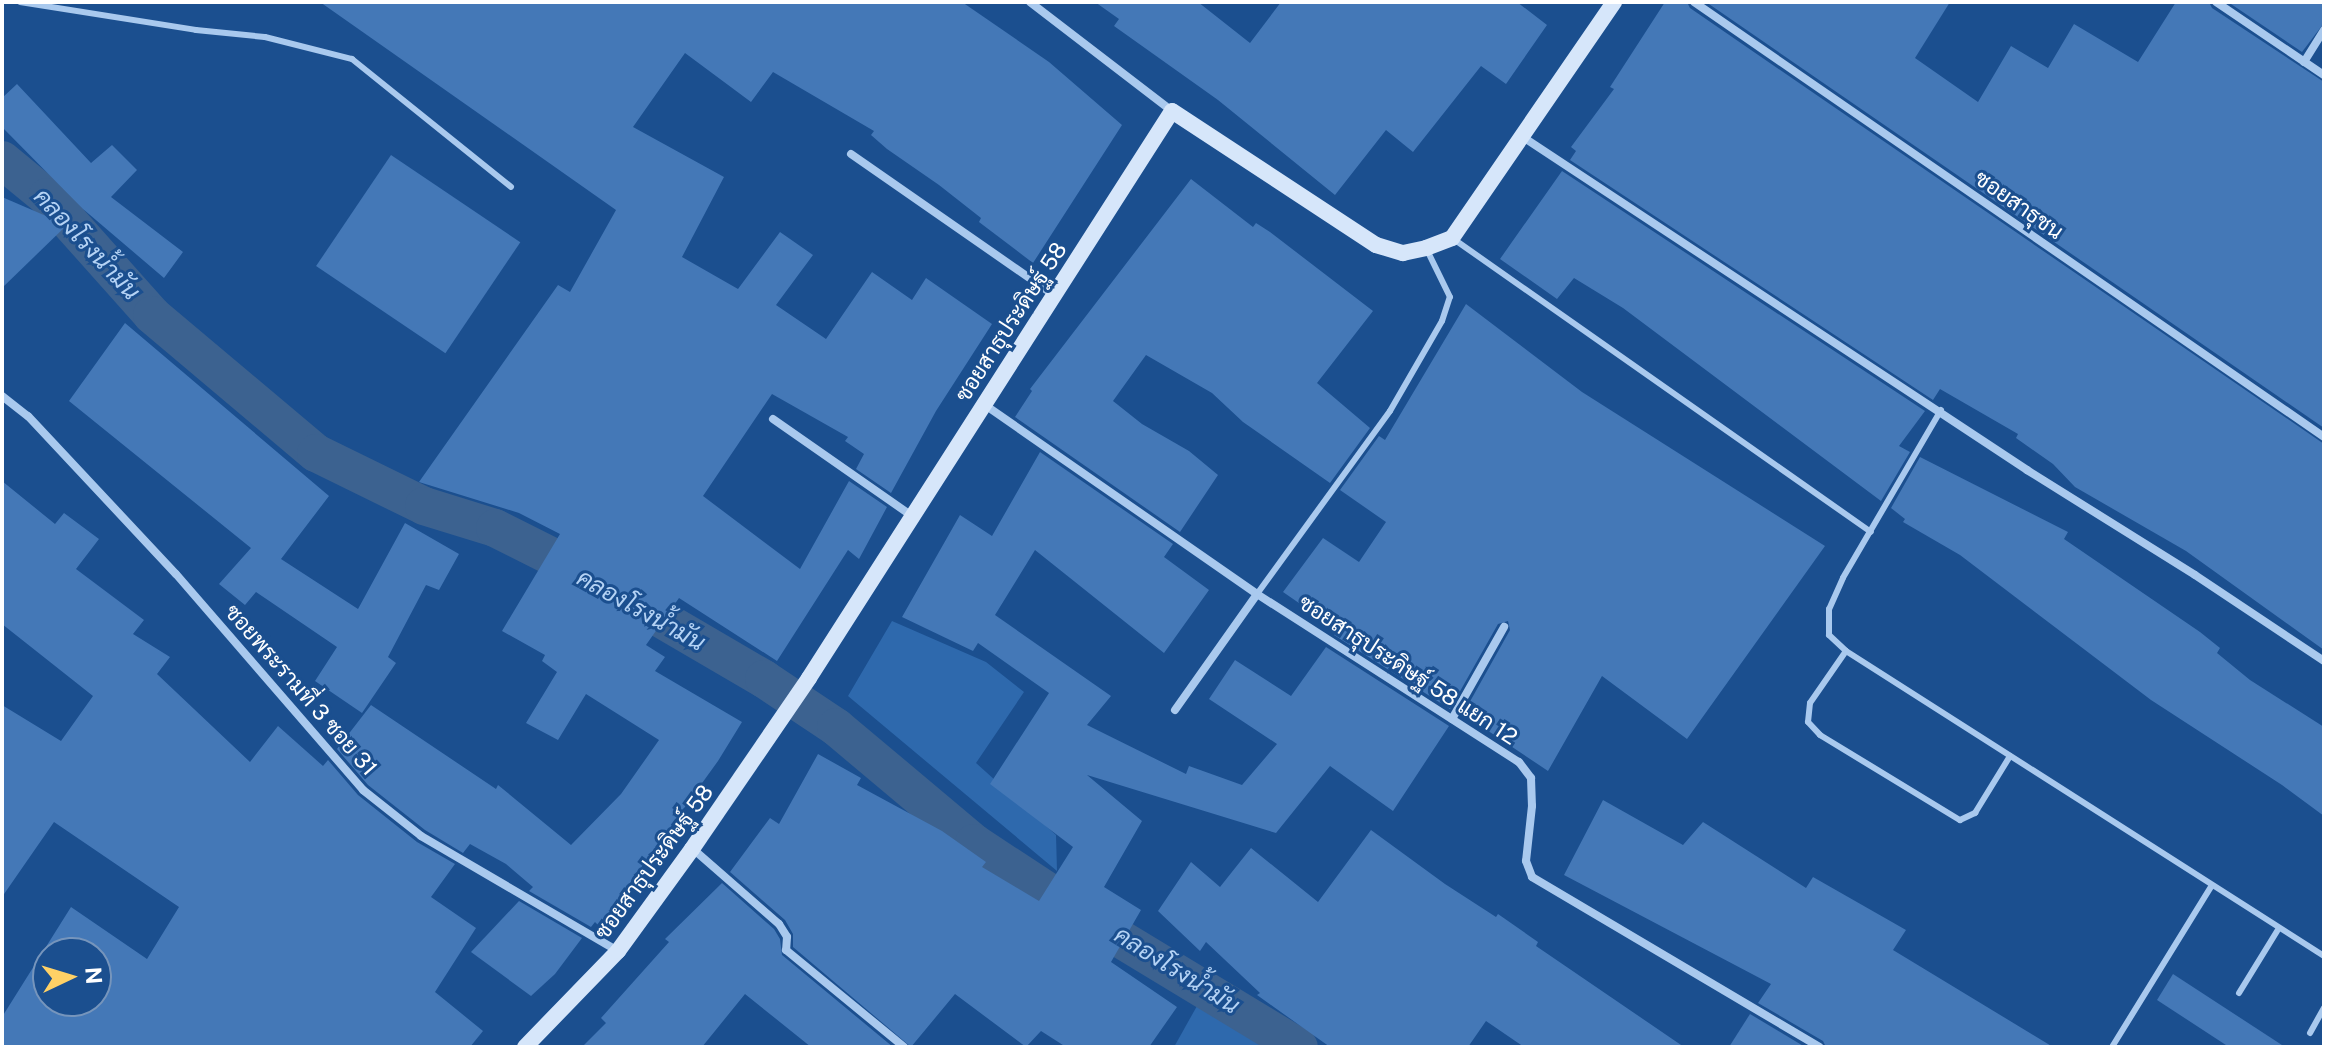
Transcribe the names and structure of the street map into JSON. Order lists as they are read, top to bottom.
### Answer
{
  "streets": {
    "street": [
      "ซอยสาธุชน",
      "ซอยสาธุประดิษฐ์ 58",
      "ซอยสาธุประดิษฐ์ 58 แยก 12",
      "ซอยพระรามที่ 3 ซอย 31"
    ]
  },
  "crossings": [
    ["ซอยสาธุประดิษฐ์ 58", "ซอยสาธุประดิษฐ์ 58 แยก 12"],
    ["ซอยสาธุประดิษฐ์ 58", "ซอยพระรามที่ 3 ซอย 31"]
  ],
  "water": ["คลองโรงน้ำมัน"],
  "north": "right"
}
